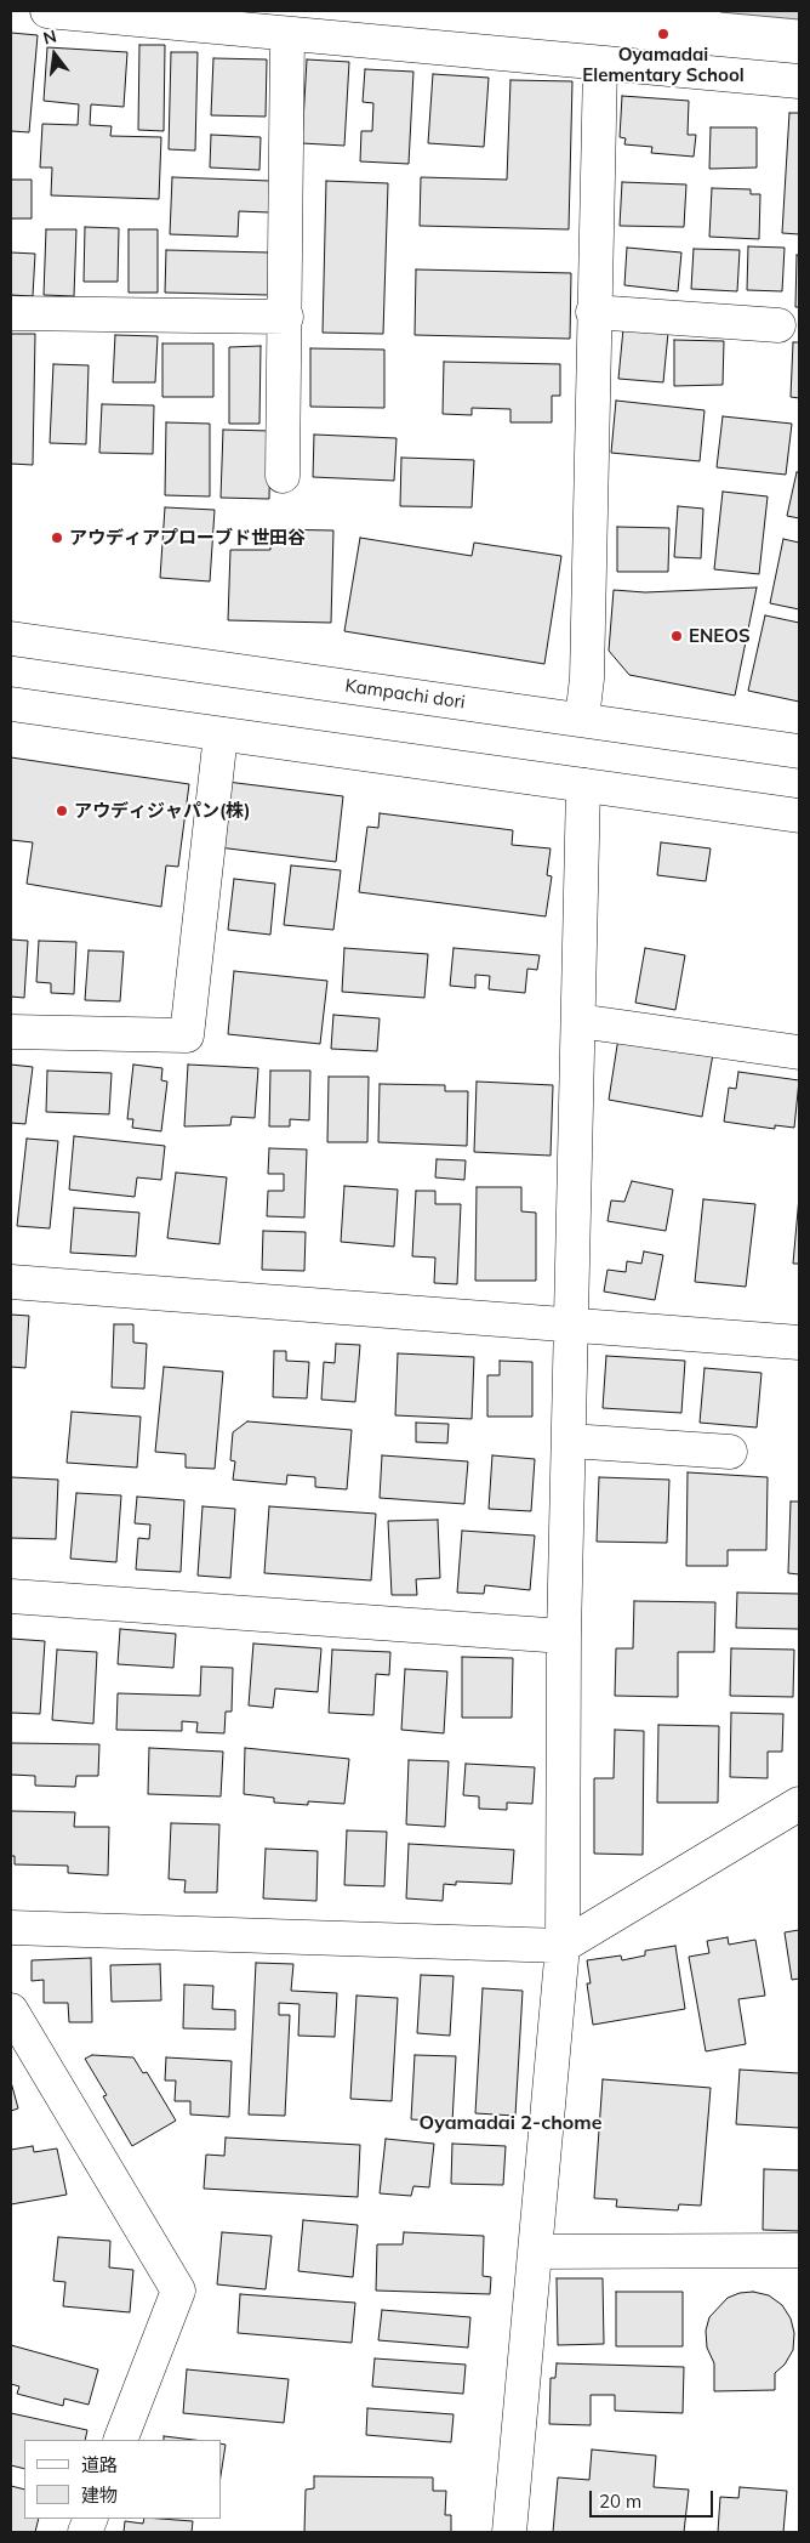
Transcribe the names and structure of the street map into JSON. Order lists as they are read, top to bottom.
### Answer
{
  "streets": {
    "street": ["Kampachi dori"]
  },
  "districts": ["Oyamadai 2-chome"],
  "places": [
    "Oyamadai Elementary School",
    "アウディアプローブド世田谷",
    "ENEOS",
    "アウディジャパン(株)"
  ],
  "legend": ["道路", "建物"],
  "scale_bar": "20 m",
  "north": "top"
}
